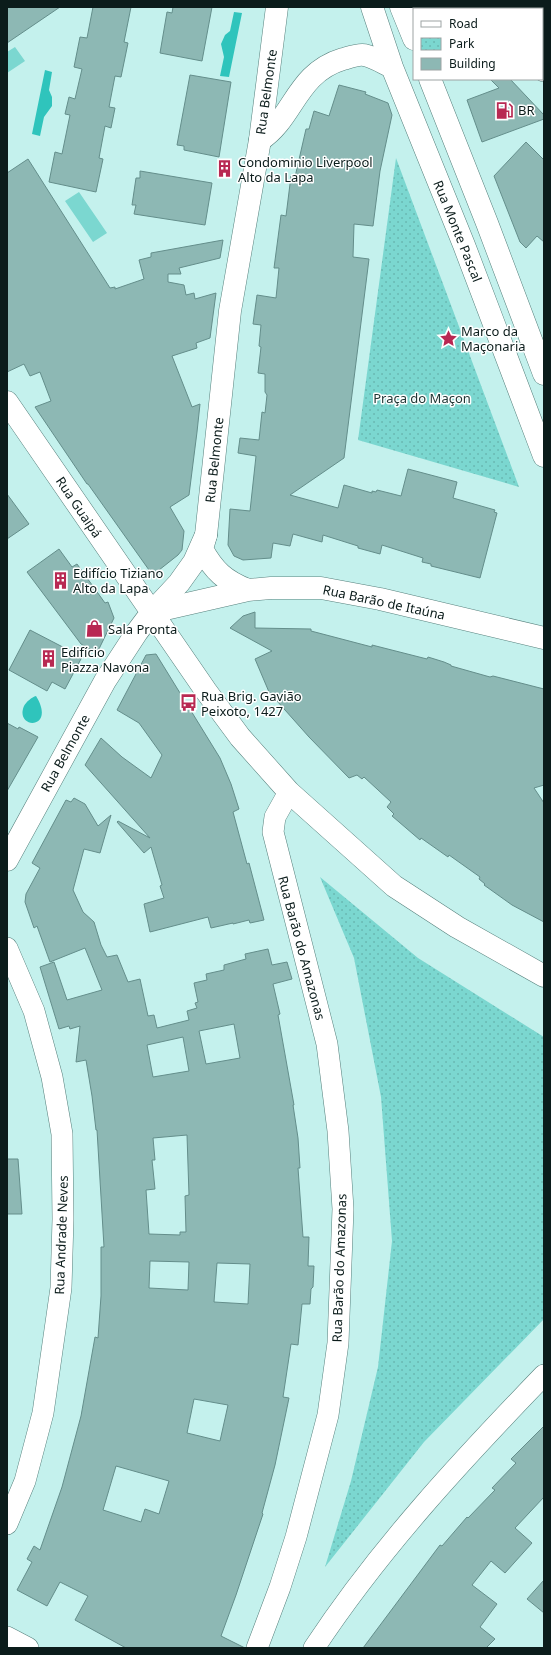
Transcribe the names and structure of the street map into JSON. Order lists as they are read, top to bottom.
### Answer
{
  "streets": {
    "main road": [
      "Rua Belmonte",
      "Rua Monte Pascal",
      "Rua Guaipá",
      "Rua Barão de Itaúna"
    ],
    "street": ["Rua Barão do Amazonas", "Rua Andrade Neves"]
  },
  "crossings": [
    ["Rua Belmonte", "Rua Guaipá"],
    ["Rua Belmonte", "Rua Barão de Itaúna"],
    ["Rua Guaipá", "Rua Barão de Itaúna"],
    ["Rua Guaipá", "Rua Barão do Amazonas"]
  ],
  "parks": ["Praça do Maçon"],
  "places": {
    "fuel station": ["BR"],
    "building": ["Condominio Liverpool Alto da Lapa", "Edifício Tiziano Alto da Lapa", "Edifício Piazza Navona"],
    "place": ["Marco da Maçonaria"],
    "shop": ["Sala Pronta"],
    "bus stop": ["Rua Brig. Gavião Peixoto, 1427"]
  },
  "legend": ["Road", "Park", "Building"]
}
